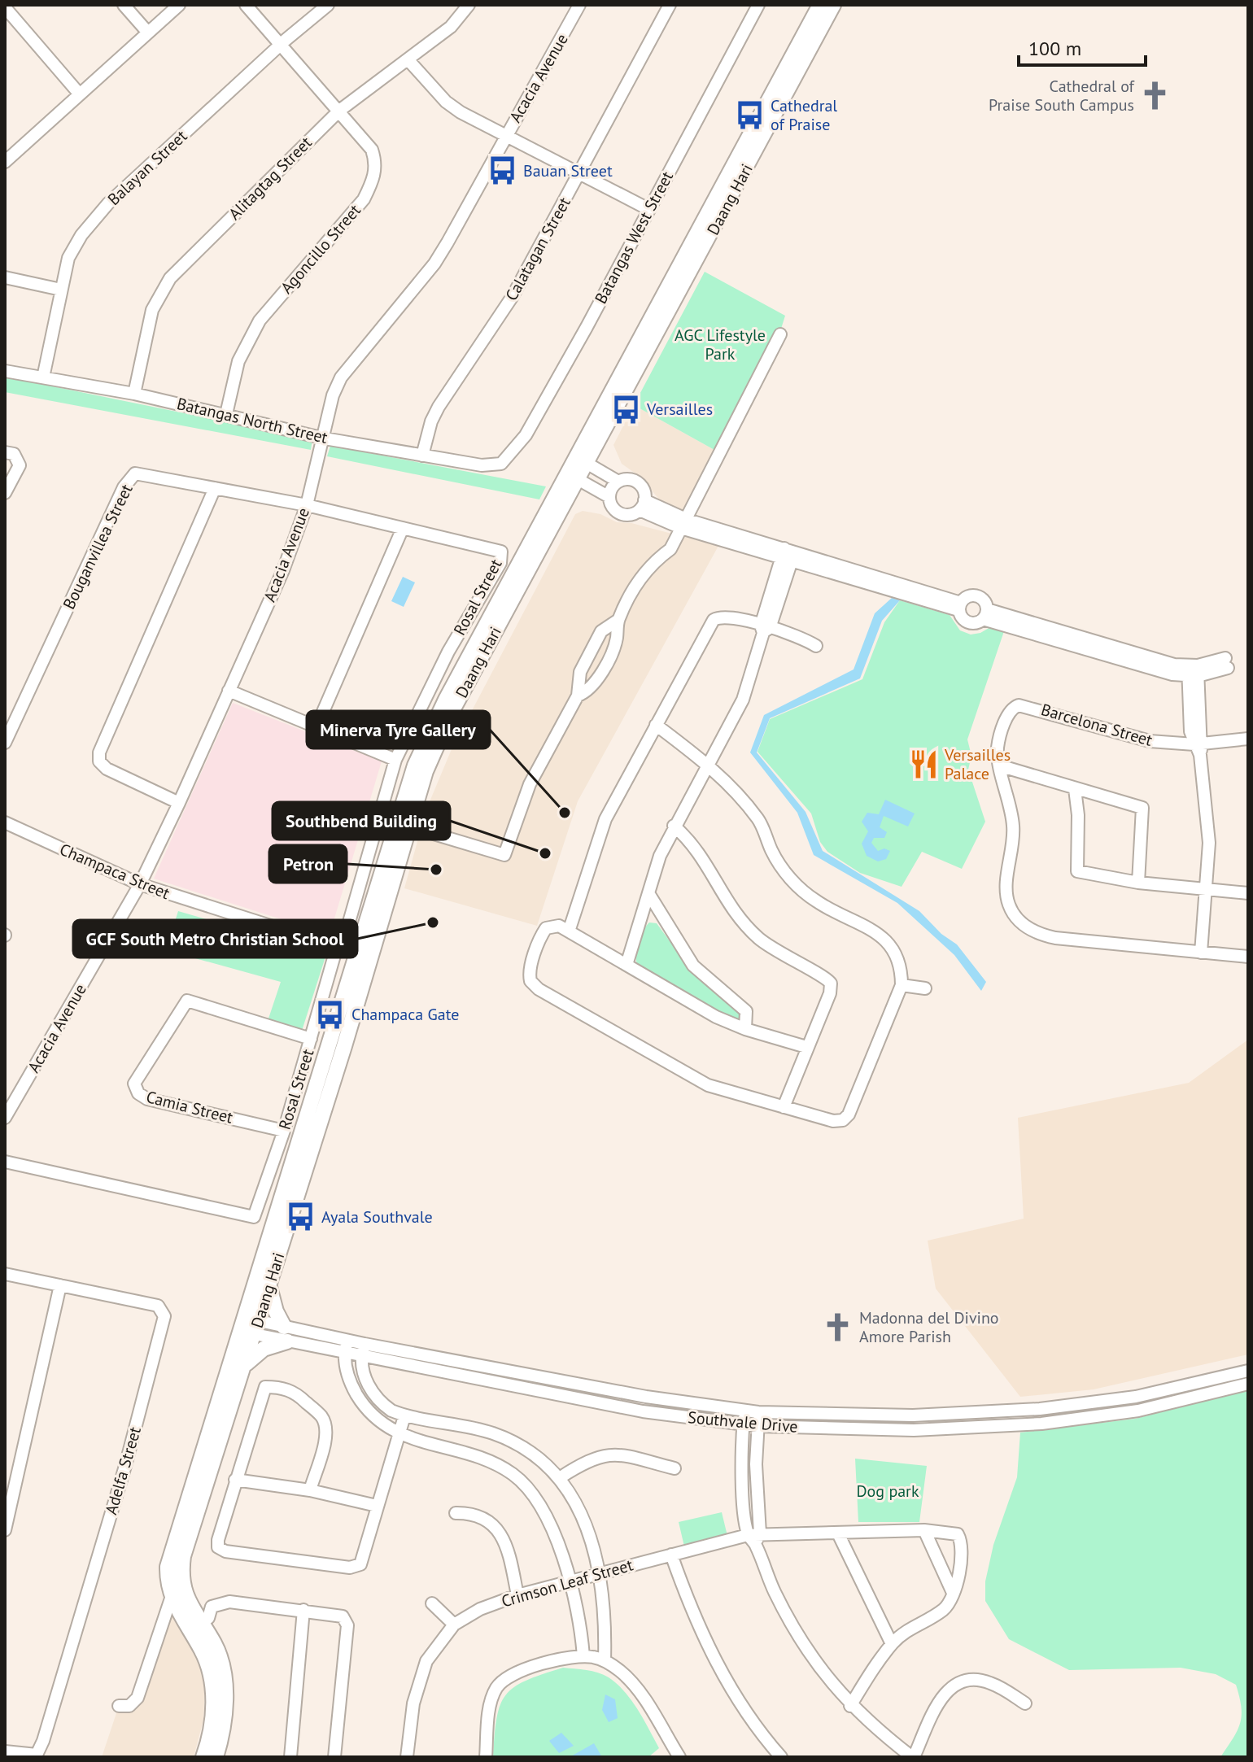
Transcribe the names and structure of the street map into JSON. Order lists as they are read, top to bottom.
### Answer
{
  "streets": {
    "main road": ["Daang Hari"],
    "street": [
      "Acacia Avenue",
      "Balayan Street",
      "Alitagtag Street",
      "Batangas West Street",
      "Agoncillo Street",
      "Calatagan Street",
      "Batangas North Street",
      "Bouganvillea Street",
      "Rosal Street",
      "Barcelona Street",
      "Champaca Street",
      "Camia Street",
      "Southvale Drive",
      "Adelfa Street",
      "Crimson Leaf Street"
    ]
  },
  "crossings": [
    ["Acacia Avenue", "Batangas North Street"],
    ["Acacia Avenue", "Bouganvillea Street"],
    ["Acacia Avenue", "Rosal Street"],
    ["Acacia Avenue", "Champaca Street"],
    ["Balayan Street", "Agoncillo Street"],
    ["Balayan Street", "Batangas North Street"],
    ["Alitagtag Street", "Agoncillo Street"],
    ["Alitagtag Street", "Batangas North Street"],
    ["Daang Hari", "Rosal Street"],
    ["Daang Hari", "Champaca Street"],
    ["Daang Hari", "Southvale Drive"],
    ["Batangas West Street", "Batangas North Street"],
    ["Agoncillo Street", "Batangas North Street"],
    ["Calatagan Street", "Batangas North Street"],
    ["Bouganvillea Street", "Rosal Street"],
    ["Rosal Street", "Champaca Street"],
    ["Rosal Street", "Camia Street"]
  ],
  "parks": ["AGC Lifestyle Park", "Dog park"],
  "places": {
    "church": ["Cathedral of Praise South Campus", "Madonna del Divino Amore Parish"],
    "bus stop": [
      "Cathedral of Praise",
      "Bauan Street",
      "Versailles",
      "Champaca Gate",
      "Ayala Southvale"
    ],
    "restaurant": ["Versailles Palace"],
    "other": [
      "Minerva Tyre Gallery",
      "Southbend Building",
      "Petron",
      "GCF South Metro Christian School"
    ]
  },
  "scale_bar": "100 m"
}
